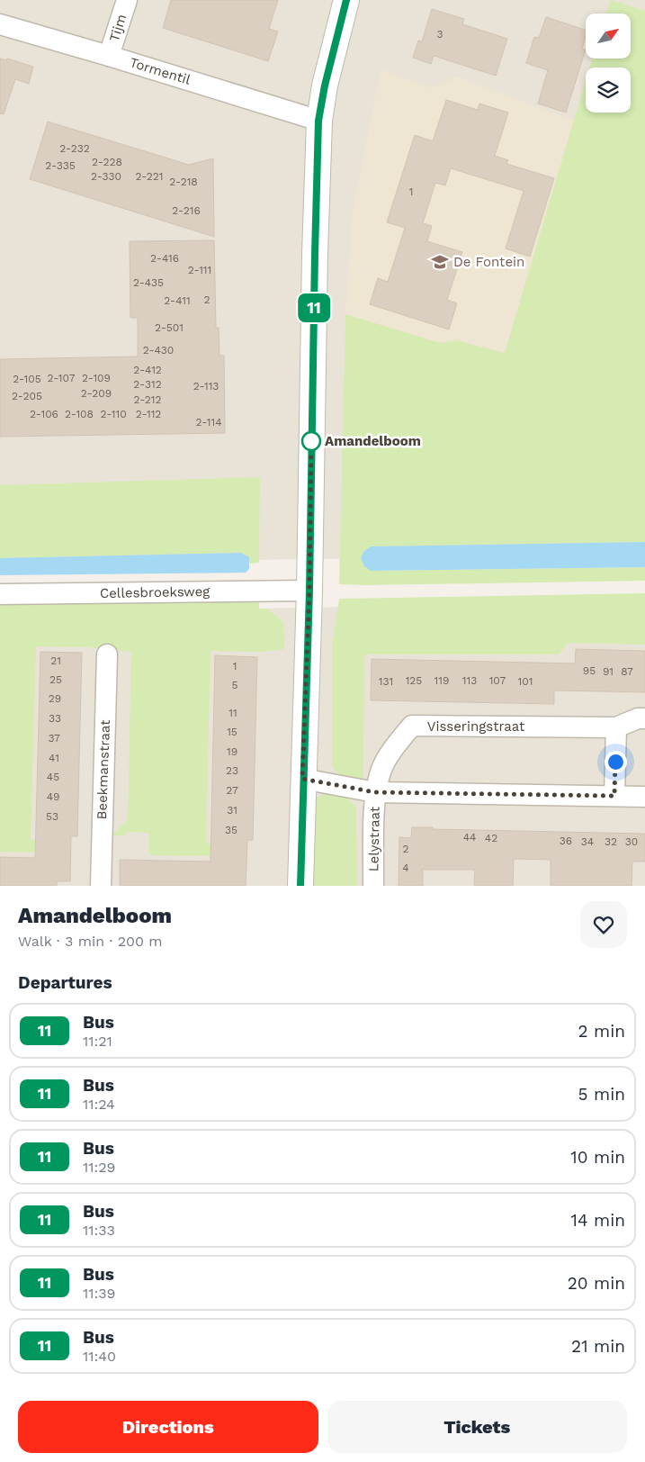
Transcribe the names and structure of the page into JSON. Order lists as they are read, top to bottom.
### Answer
{
  "streets": {
    "street": [
      "Tijm",
      "Tormentil",
      "Cellesbroeksweg",
      "Visseringstraat",
      "Beekmanstraat",
      "Lelystraat"
    ]
  },
  "crossings": [
    ["Tijm", "Tormentil"],
    ["Visseringstraat", "Lelystraat"]
  ],
  "places": {
    "school or university": ["De Fontein"],
    "other": ["Amandelboom"]
  },
  "lines": ["bus line 11"],
  "house_numbers": [
    "3",
    "2-232",
    "2-228",
    "2-335",
    "2-330",
    "2-221",
    "2-218",
    "1",
    "2-216",
    "2-416",
    "2-111",
    "2-435",
    "2",
    "2-411",
    "2-501",
    "2-430",
    "2-412",
    "2-107",
    "2-109",
    "2-105",
    "2-312",
    "2-113",
    "2-209",
    "2-205",
    "2-212",
    "2-106",
    "2-108",
    "2-110",
    "2-112",
    "2-114",
    "21",
    "1",
    "95",
    "91",
    "87",
    "25",
    "125",
    "119",
    "113",
    "107",
    "131",
    "101",
    "5",
    "29",
    "11",
    "33",
    "15",
    "37",
    "19",
    "41",
    "23",
    "45",
    "27",
    "49",
    "31",
    "53",
    "35",
    "44",
    "42",
    "36",
    "34",
    "32",
    "30",
    "2",
    "4"
  ],
  "north": "top right",
  "page": {
    "on_map": "11",
    "heading": [
      ["Amandelboom", "Walk · 3 min · 200 m"],
      "Departures"
    ],
    "list": [
      {
        "mark": "11",
        "name": "Bus",
        "note": "11:21",
        "value": "2 min"
      },
      {
        "mark": "11",
        "name": "Bus",
        "note": "11:24",
        "value": "5 min"
      },
      {
        "mark": "11",
        "name": "Bus",
        "note": "11:29",
        "value": "10 min"
      },
      {
        "mark": "11",
        "name": "Bus",
        "note": "11:33",
        "value": "14 min"
      },
      {
        "mark": "11",
        "name": "Bus",
        "note": "11:39",
        "value": "20 min"
      },
      {
        "mark": "11",
        "name": "Bus",
        "note": "11:40",
        "value": "21 min"
      }
    ],
    "buttons": ["Directions", "Tickets"]
  }
}
